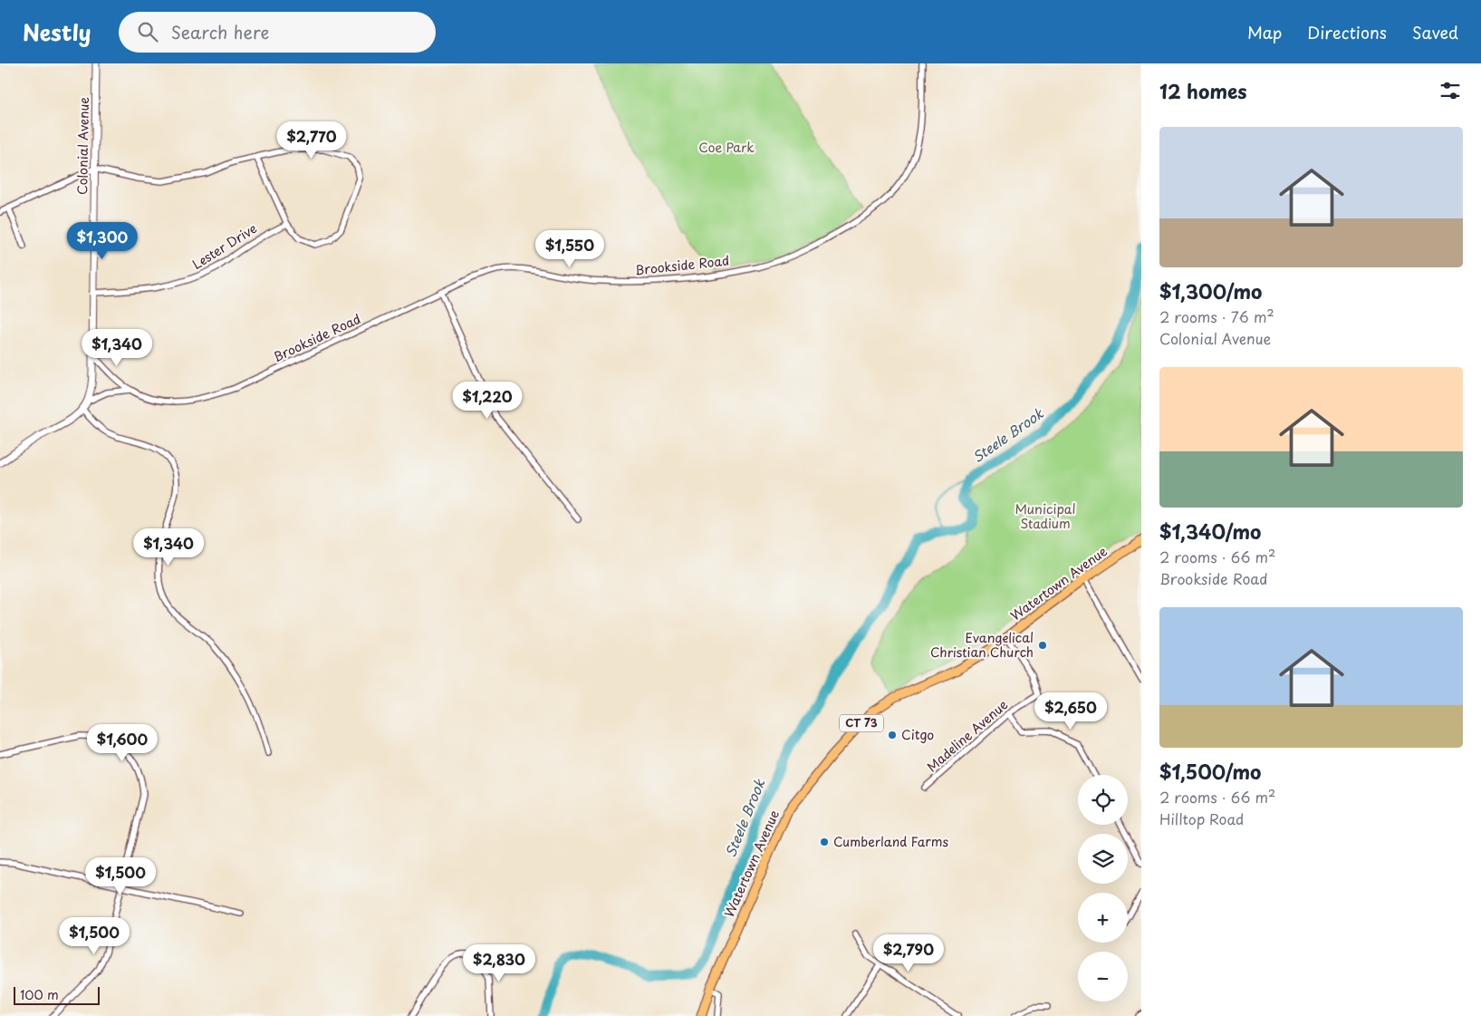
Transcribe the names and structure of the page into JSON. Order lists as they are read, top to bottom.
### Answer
{
  "streets": {
    "main road": ["Watertown Avenue", "CT 73"],
    "street": [
      "Colonial Avenue",
      "Lester Drive",
      "Brookside Road",
      "Madeline Avenue"
    ]
  },
  "crossings": [
    ["Colonial Avenue", "Lester Drive"],
    ["Colonial Avenue", "Brookside Road"],
    ["Watertown Avenue", "Madeline Avenue"]
  ],
  "water": ["Steele Brook"],
  "parks": ["Coe Park", "Municipal Stadium"],
  "places": ["Evangelical Christian Church", "Citgo", "Cumberland Farms"],
  "scale_bar": "100 m",
  "page": {
    "header": "Nestly",
    "search": "Search here",
    "nav": ["Map", "Directions", "Saved"],
    "heading": "12 homes",
    "list": [
      {
        "name": "$1,300/mo",
        "note": "2 rooms · 76 m² · Colonial Avenue"
      },
      {
        "name": "$1,340/mo",
        "note": "2 rooms · 66 m² · Brookside Road"
      },
      {
        "name": "$1,500/mo",
        "note": "2 rooms · 66 m² · Hilltop Road"
      }
    ],
    "price": [
      "$2,770",
      "$1,300",
      "$1,550",
      "$1,340",
      "$1,220",
      "$1,340",
      "$2,650",
      "$1,600",
      "$1,500",
      "$1,500",
      "$2,790",
      "$2,830"
    ],
    "map_buttons": ["+", "−"],
    "scale": "100 m"
  }
}
